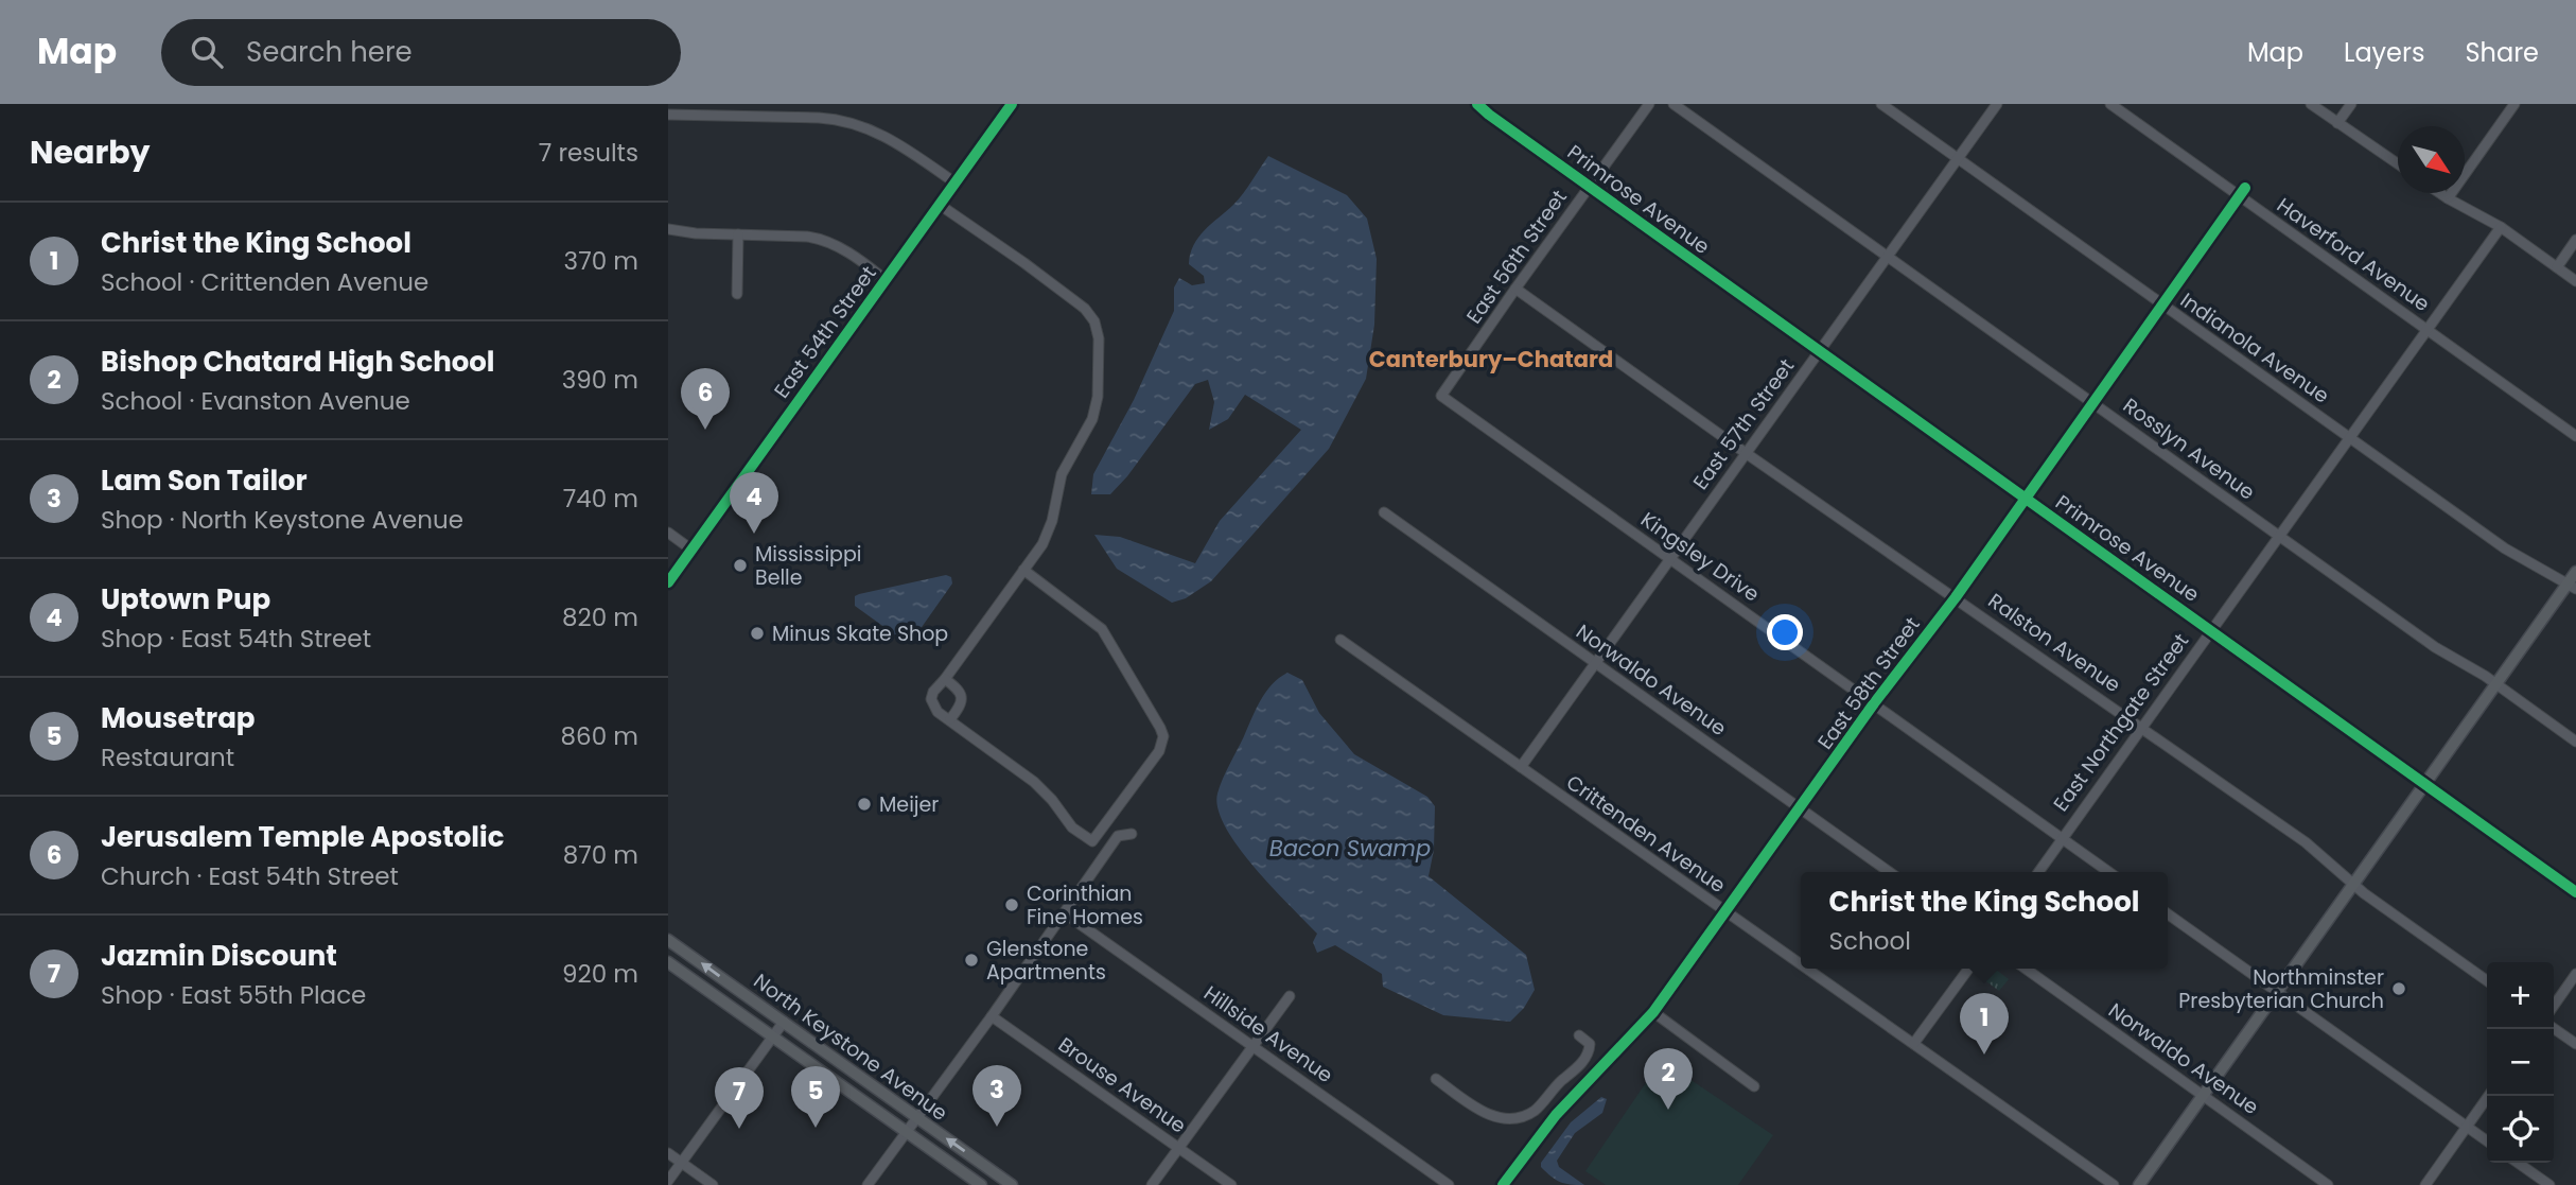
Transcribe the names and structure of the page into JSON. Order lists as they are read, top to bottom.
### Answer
{
  "streets": {
    "main road": ["North Keystone Avenue"],
    "street": [
      "Primrose Avenue",
      "Haverford Avenue",
      "East 56th Street",
      "East 54th Street",
      "Indianola Avenue",
      "East 57th Street",
      "Rosslyn Avenue",
      "Kingsley Drive",
      "Ralston Avenue",
      "Norwaldo Avenue",
      "East 58th Street",
      "East Northgate Street",
      "Crittenden Avenue",
      "Hillside Avenue",
      "Brouse Avenue"
    ]
  },
  "crossings": [
    ["Primrose Avenue", "East 56th Street"],
    ["Primrose Avenue", "East 57th Street"],
    ["Primrose Avenue", "East 58th Street"],
    ["Primrose Avenue", "East Northgate Street"],
    ["Haverford Avenue", "East 58th Street"],
    ["Haverford Avenue", "East Northgate Street"],
    ["East 56th Street", "Kingsley Drive"],
    ["East 56th Street", "Ralston Avenue"],
    ["Indianola Avenue", "East 57th Street"],
    ["Indianola Avenue", "East 58th Street"],
    ["Indianola Avenue", "East Northgate Street"],
    ["East 57th Street", "Rosslyn Avenue"],
    ["East 57th Street", "Kingsley Drive"],
    ["East 57th Street", "Ralston Avenue"],
    ["East 57th Street", "Norwaldo Avenue"],
    ["East 57th Street", "Crittenden Avenue"],
    ["Rosslyn Avenue", "East 58th Street"],
    ["Rosslyn Avenue", "East Northgate Street"],
    ["Kingsley Drive", "East 58th Street"],
    ["Kingsley Drive", "East Northgate Street"],
    ["Ralston Avenue", "East 58th Street"],
    ["Ralston Avenue", "East Northgate Street"],
    ["Norwaldo Avenue", "East 58th Street"],
    ["East 58th Street", "Crittenden Avenue"]
  ],
  "districts": ["Canterbury–Chatard"],
  "water": ["Bacon Swamp"],
  "places": [
    "Mississippi Belle",
    "Minus Skate Shop",
    "Meijer",
    "Corinthian Fine Homes",
    "Glenstone Apartments",
    "Northminster Presbyterian Church"
  ],
  "north": "bottom right",
  "page": {
    "header": "Map",
    "search": "Search here",
    "nav": ["Map", "Layers", "Share"],
    "heading": ["Nearby", "7 results"],
    "list": [
      {
        "mark": "1",
        "name": "Christ the King School",
        "note": "School · Crittenden Avenue",
        "value": "370 m"
      },
      {
        "mark": "2",
        "name": "Bishop Chatard High School",
        "note": "School · Evanston Avenue",
        "value": "390 m"
      },
      {
        "mark": "3",
        "name": "Lam Son Tailor",
        "note": "Shop · North Keystone Avenue",
        "value": "740 m"
      },
      {
        "mark": "4",
        "name": "Uptown Pup",
        "note": "Shop · East 54th Street",
        "value": "820 m"
      },
      {
        "mark": "5",
        "name": "Mousetrap",
        "note": "Restaurant",
        "value": "860 m"
      },
      {
        "mark": "6",
        "name": "Jerusalem Temple Apostolic",
        "note": "Church · East 54th Street",
        "value": "870 m"
      },
      {
        "mark": "7",
        "name": "Jazmin Discount",
        "note": "Shop · East 55th Place",
        "value": "920 m"
      }
    ],
    "pins": [
      "6",
      "4",
      "1",
      "2",
      "3",
      "5",
      "7"
    ],
    "popup": ["Christ the King School", "School"],
    "map_buttons": ["+", "−"]
  }
}
